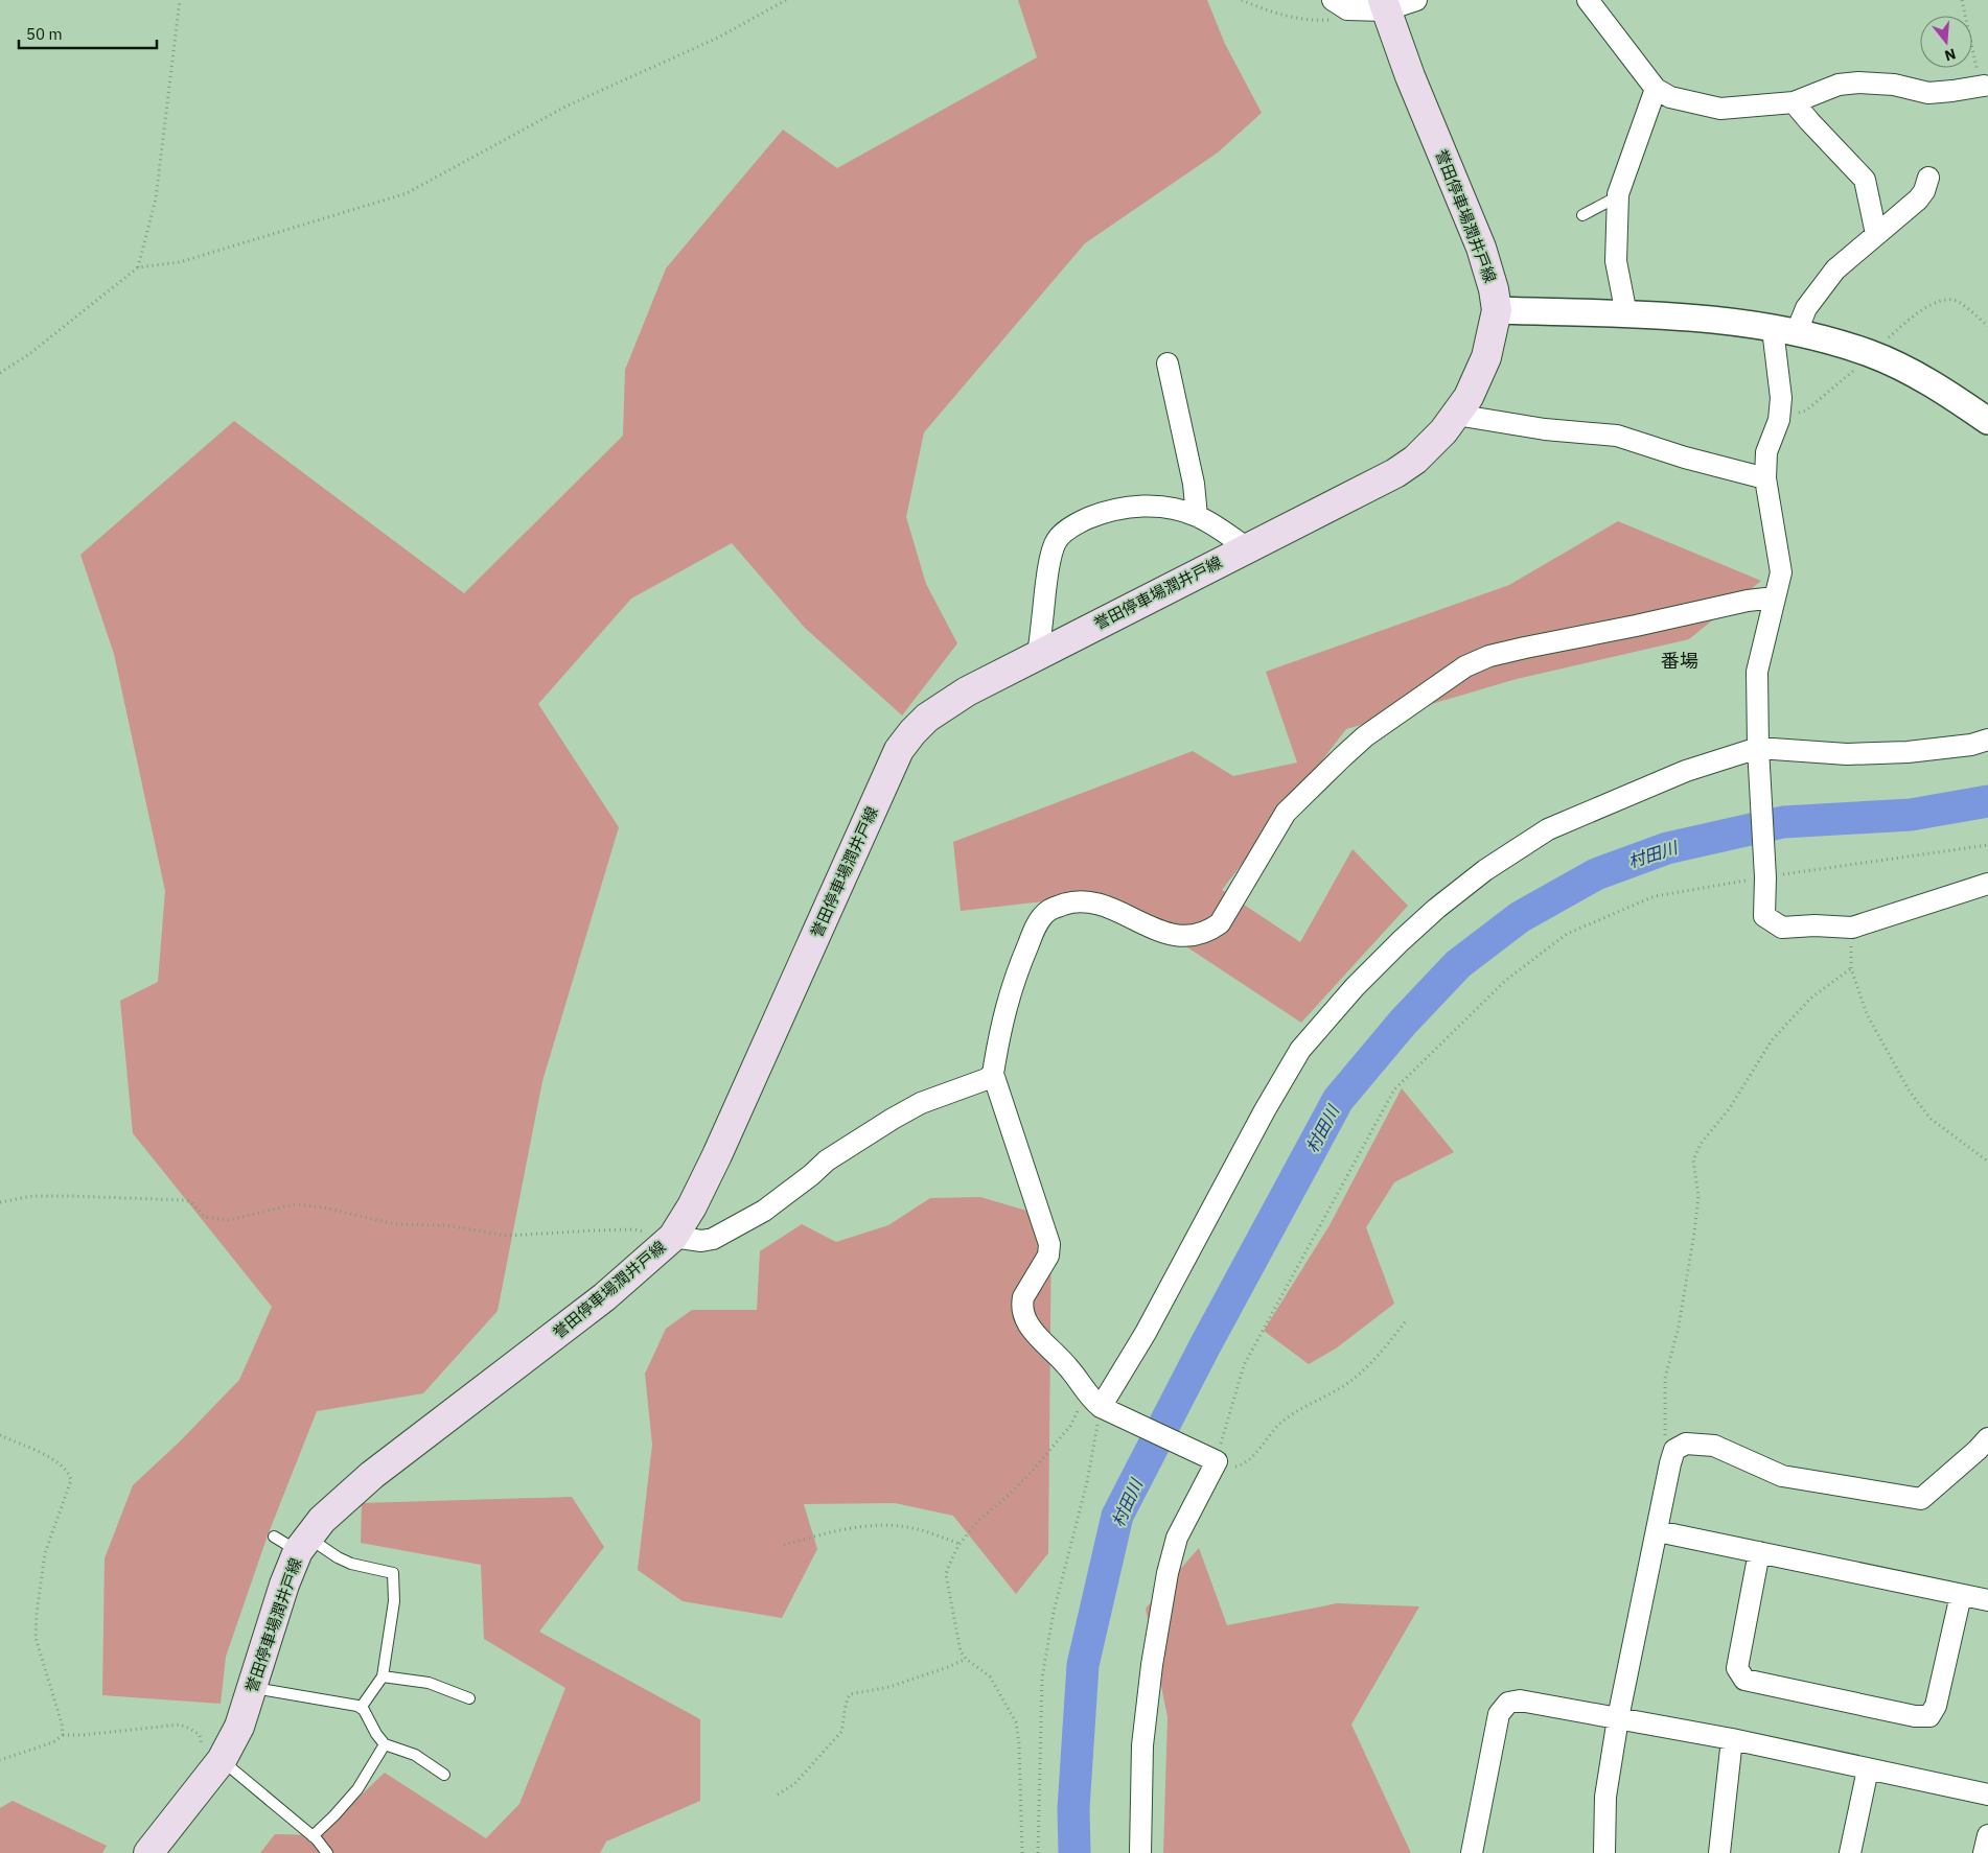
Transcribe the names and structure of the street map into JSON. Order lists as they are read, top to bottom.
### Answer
{
  "streets": {
    "main road": ["誉田停車場潤井戸線"]
  },
  "districts": ["番場"],
  "water": ["村田川"],
  "scale_bar": "50 m",
  "north": "bottom"
}
